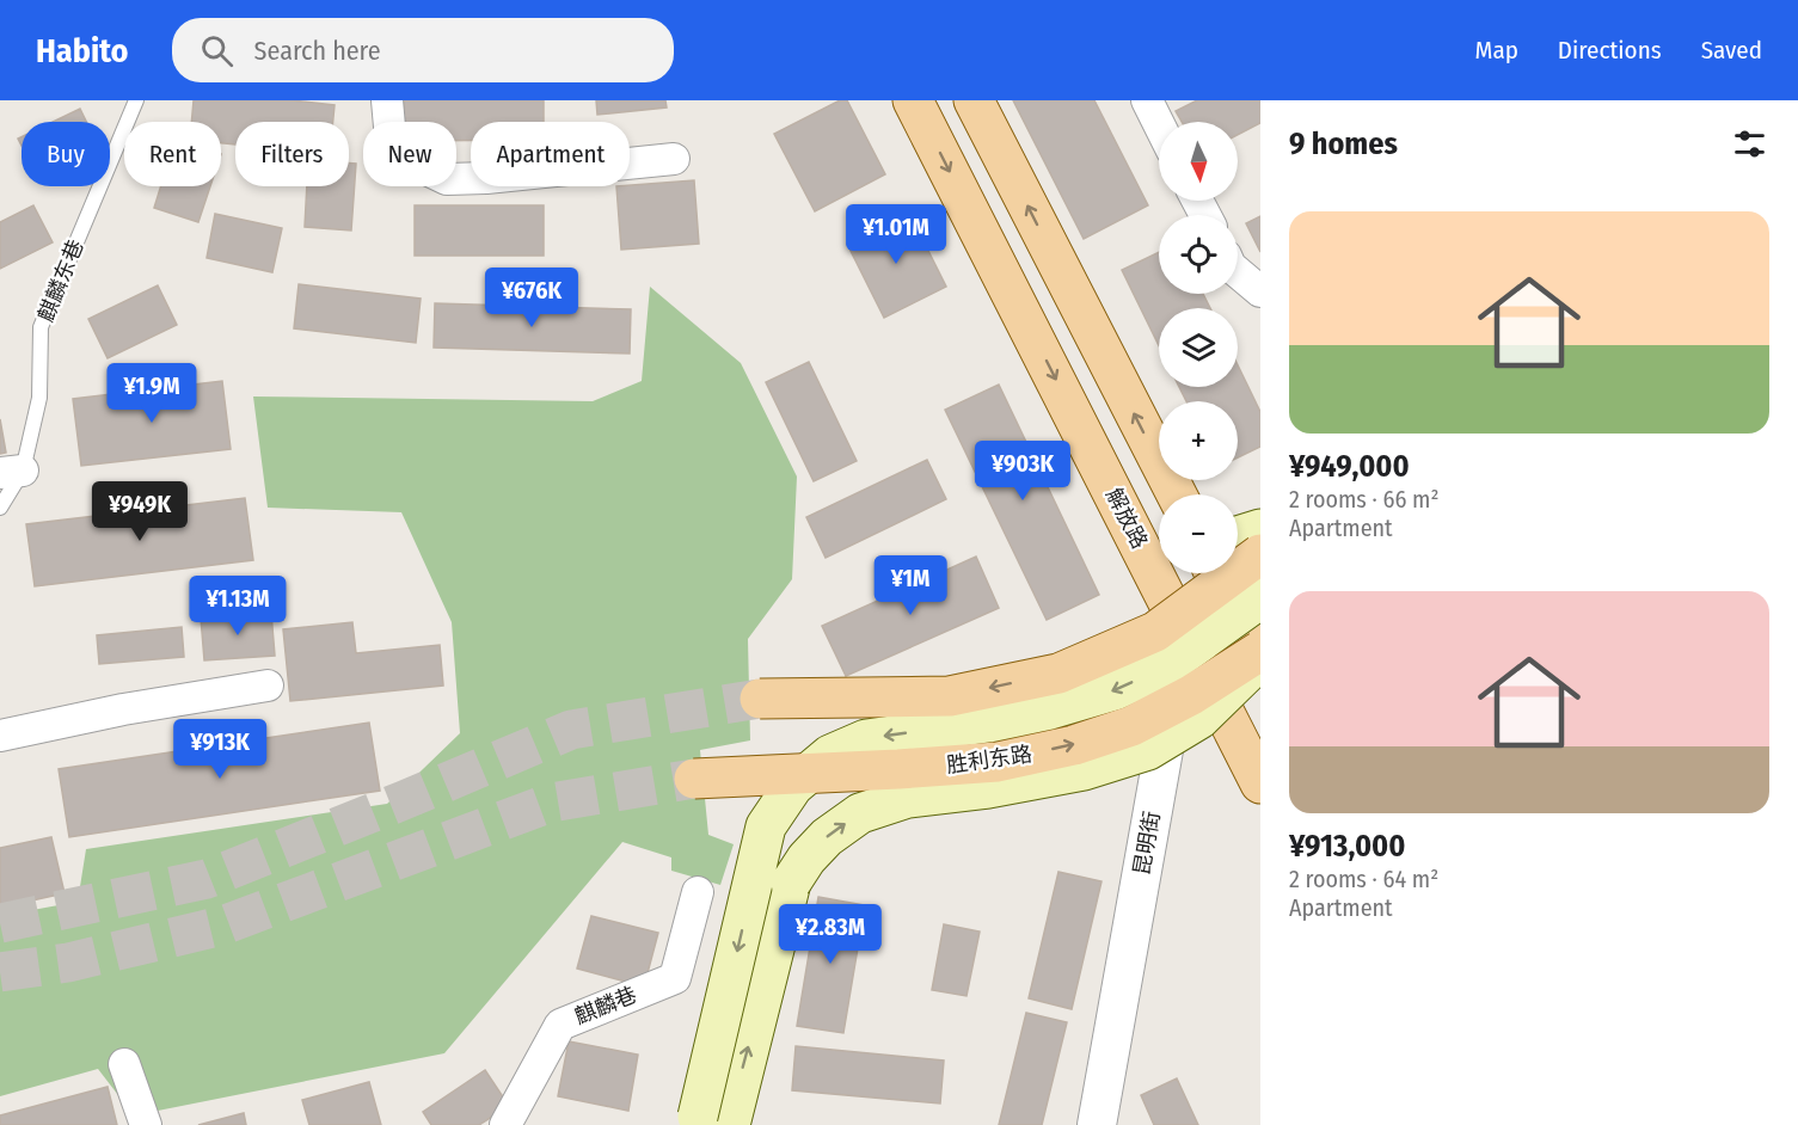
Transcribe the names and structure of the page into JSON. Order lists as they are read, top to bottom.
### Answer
{
  "streets": {
    "main road": ["解放路", "胜利东路"],
    "street": ["昆明街", "麒麟巷"],
    "lane": ["麒麟东巷"]
  },
  "crossings": [
    ["解放路", "昆明街"]
  ],
  "north": "bottom",
  "page": {
    "header": "Habito",
    "search": "Search here",
    "nav": ["Map", "Directions", "Saved"],
    "heading": "9 homes",
    "map_buttons": ["+", "−"],
    "chip": [
      "Buy",
      "Rent",
      "Filters",
      "New",
      "Apartment"
    ],
    "list": [
      {
        "name": "¥949,000",
        "note": "2 rooms · 66 m² · Apartment"
      },
      {
        "name": "¥913,000",
        "note": "2 rooms · 64 m² · Apartment"
      }
    ],
    "price": [
      "¥1.01M",
      "¥676K",
      "¥1.9M",
      "¥903K",
      "¥949K",
      "¥1M",
      "¥1.13M",
      "¥913K",
      "¥2.83M"
    ]
  }
}
